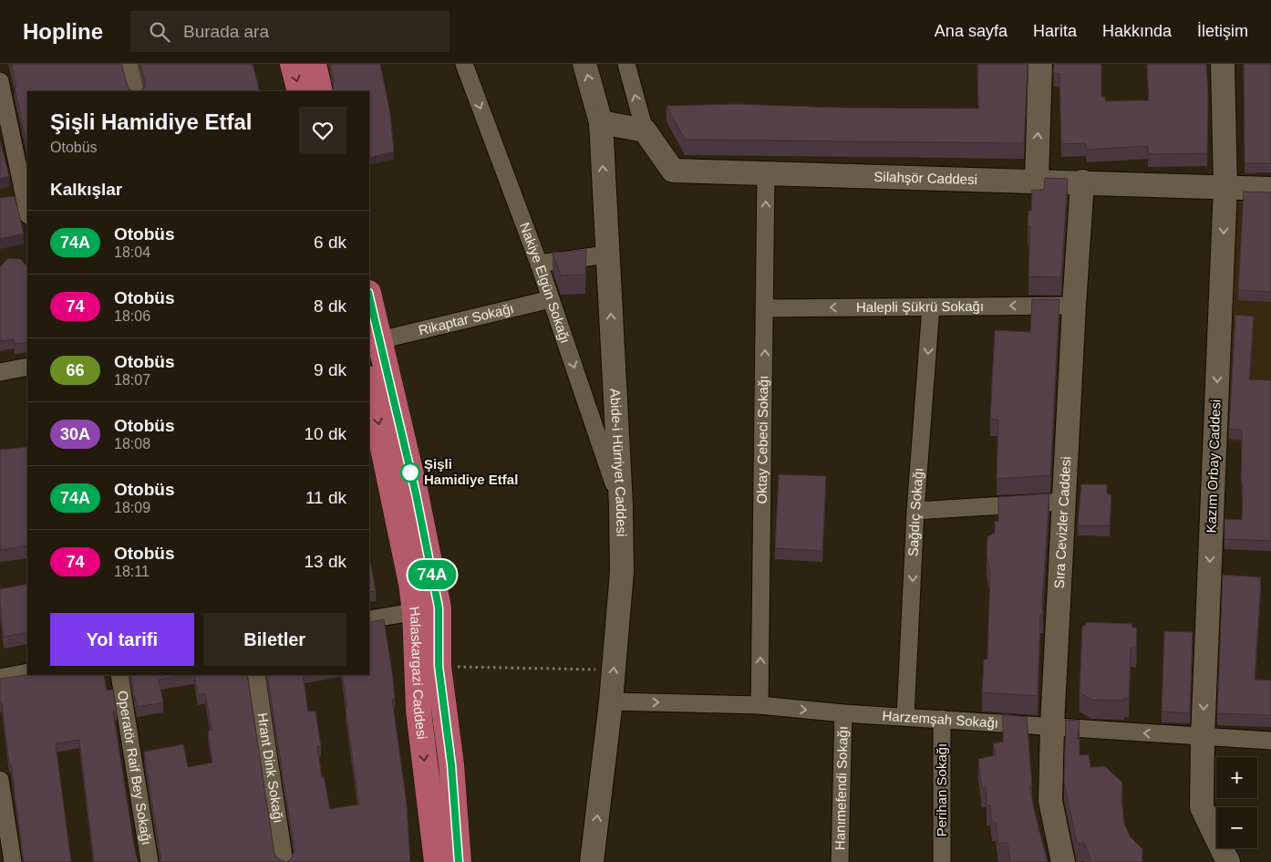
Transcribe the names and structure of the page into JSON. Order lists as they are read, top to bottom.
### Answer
{
  "streets": {
    "main road": ["Halaskargazi Caddesi"],
    "street": [
      "Silahşör Caddesi",
      "Nakiye Elgün Sokağı",
      "Halepli Şükrü Sokağı",
      "Rikaptar Sokağı",
      "Oktay Cebeci Sokağı",
      "Abide-i Hürriyet Caddesi",
      "Kazım Orbay Caddesi",
      "Sağdıç Sokağı",
      "Sıra Cevizler Caddesi",
      "Harzemşah Sokağı",
      "Operatör Raif Bey Sokağı",
      "Hrant Dink Sokağı",
      "Hanımefendi Sokağı",
      "Perihan Sokağı"
    ]
  },
  "crossings": [
    ["Silahşör Caddesi", "Oktay Cebeci Sokağı"],
    ["Silahşör Caddesi", "Kazım Orbay Caddesi"],
    ["Silahşör Caddesi", "Sıra Cevizler Caddesi"],
    ["Nakiye Elgün Sokağı", "Rikaptar Sokağı"],
    ["Nakiye Elgün Sokağı", "Abide-i Hürriyet Caddesi"],
    ["Halepli Şükrü Sokağı", "Oktay Cebeci Sokağı"],
    ["Halepli Şükrü Sokağı", "Sağdıç Sokağı"],
    ["Halepli Şükrü Sokağı", "Sıra Cevizler Caddesi"],
    ["Rikaptar Sokağı", "Halaskargazi Caddesi"],
    ["Oktay Cebeci Sokağı", "Harzemşah Sokağı"],
    ["Abide-i Hürriyet Caddesi", "Harzemşah Sokağı"],
    ["Kazım Orbay Caddesi", "Harzemşah Sokağı"],
    ["Sağdıç Sokağı", "Harzemşah Sokağı"],
    ["Sıra Cevizler Caddesi", "Harzemşah Sokağı"],
    ["Harzemşah Sokağı", "Hanımefendi Sokağı"],
    ["Harzemşah Sokağı", "Perihan Sokağı"]
  ],
  "one_way": [
    "Nakiye Elgün Sokağı",
    "Halepli Şükrü Sokağı",
    "Oktay Cebeci Sokağı",
    "Abide-i Hürriyet Caddesi",
    "Kazım Orbay Caddesi",
    "Sağdıç Sokağı"
  ],
  "places": ["Şişli Hamidiye Etfal"],
  "lines": ["bus line 74A"],
  "page": {
    "header": "Hopline",
    "search": "Burada ara",
    "nav": [
      "Ana sayfa",
      "Harita",
      "Hakkında",
      "İletişim"
    ],
    "on_map": "74A",
    "heading": [
      ["Şişli Hamidiye Etfal", "Otobüs"],
      "Kalkışlar"
    ],
    "list": [
      {
        "mark": "74A",
        "name": "Otobüs",
        "note": "18:04",
        "value": "6 dk"
      },
      {
        "mark": "74",
        "name": "Otobüs",
        "note": "18:06",
        "value": "8 dk"
      },
      {
        "mark": "66",
        "name": "Otobüs",
        "note": "18:07",
        "value": "9 dk"
      },
      {
        "mark": "30A",
        "name": "Otobüs",
        "note": "18:08",
        "value": "10 dk"
      },
      {
        "mark": "74A",
        "name": "Otobüs",
        "note": "18:09",
        "value": "11 dk"
      },
      {
        "mark": "74",
        "name": "Otobüs",
        "note": "18:11",
        "value": "13 dk"
      }
    ],
    "buttons": ["Yol tarifi", "Biletler"],
    "map_buttons": ["+", "−"]
  }
}
